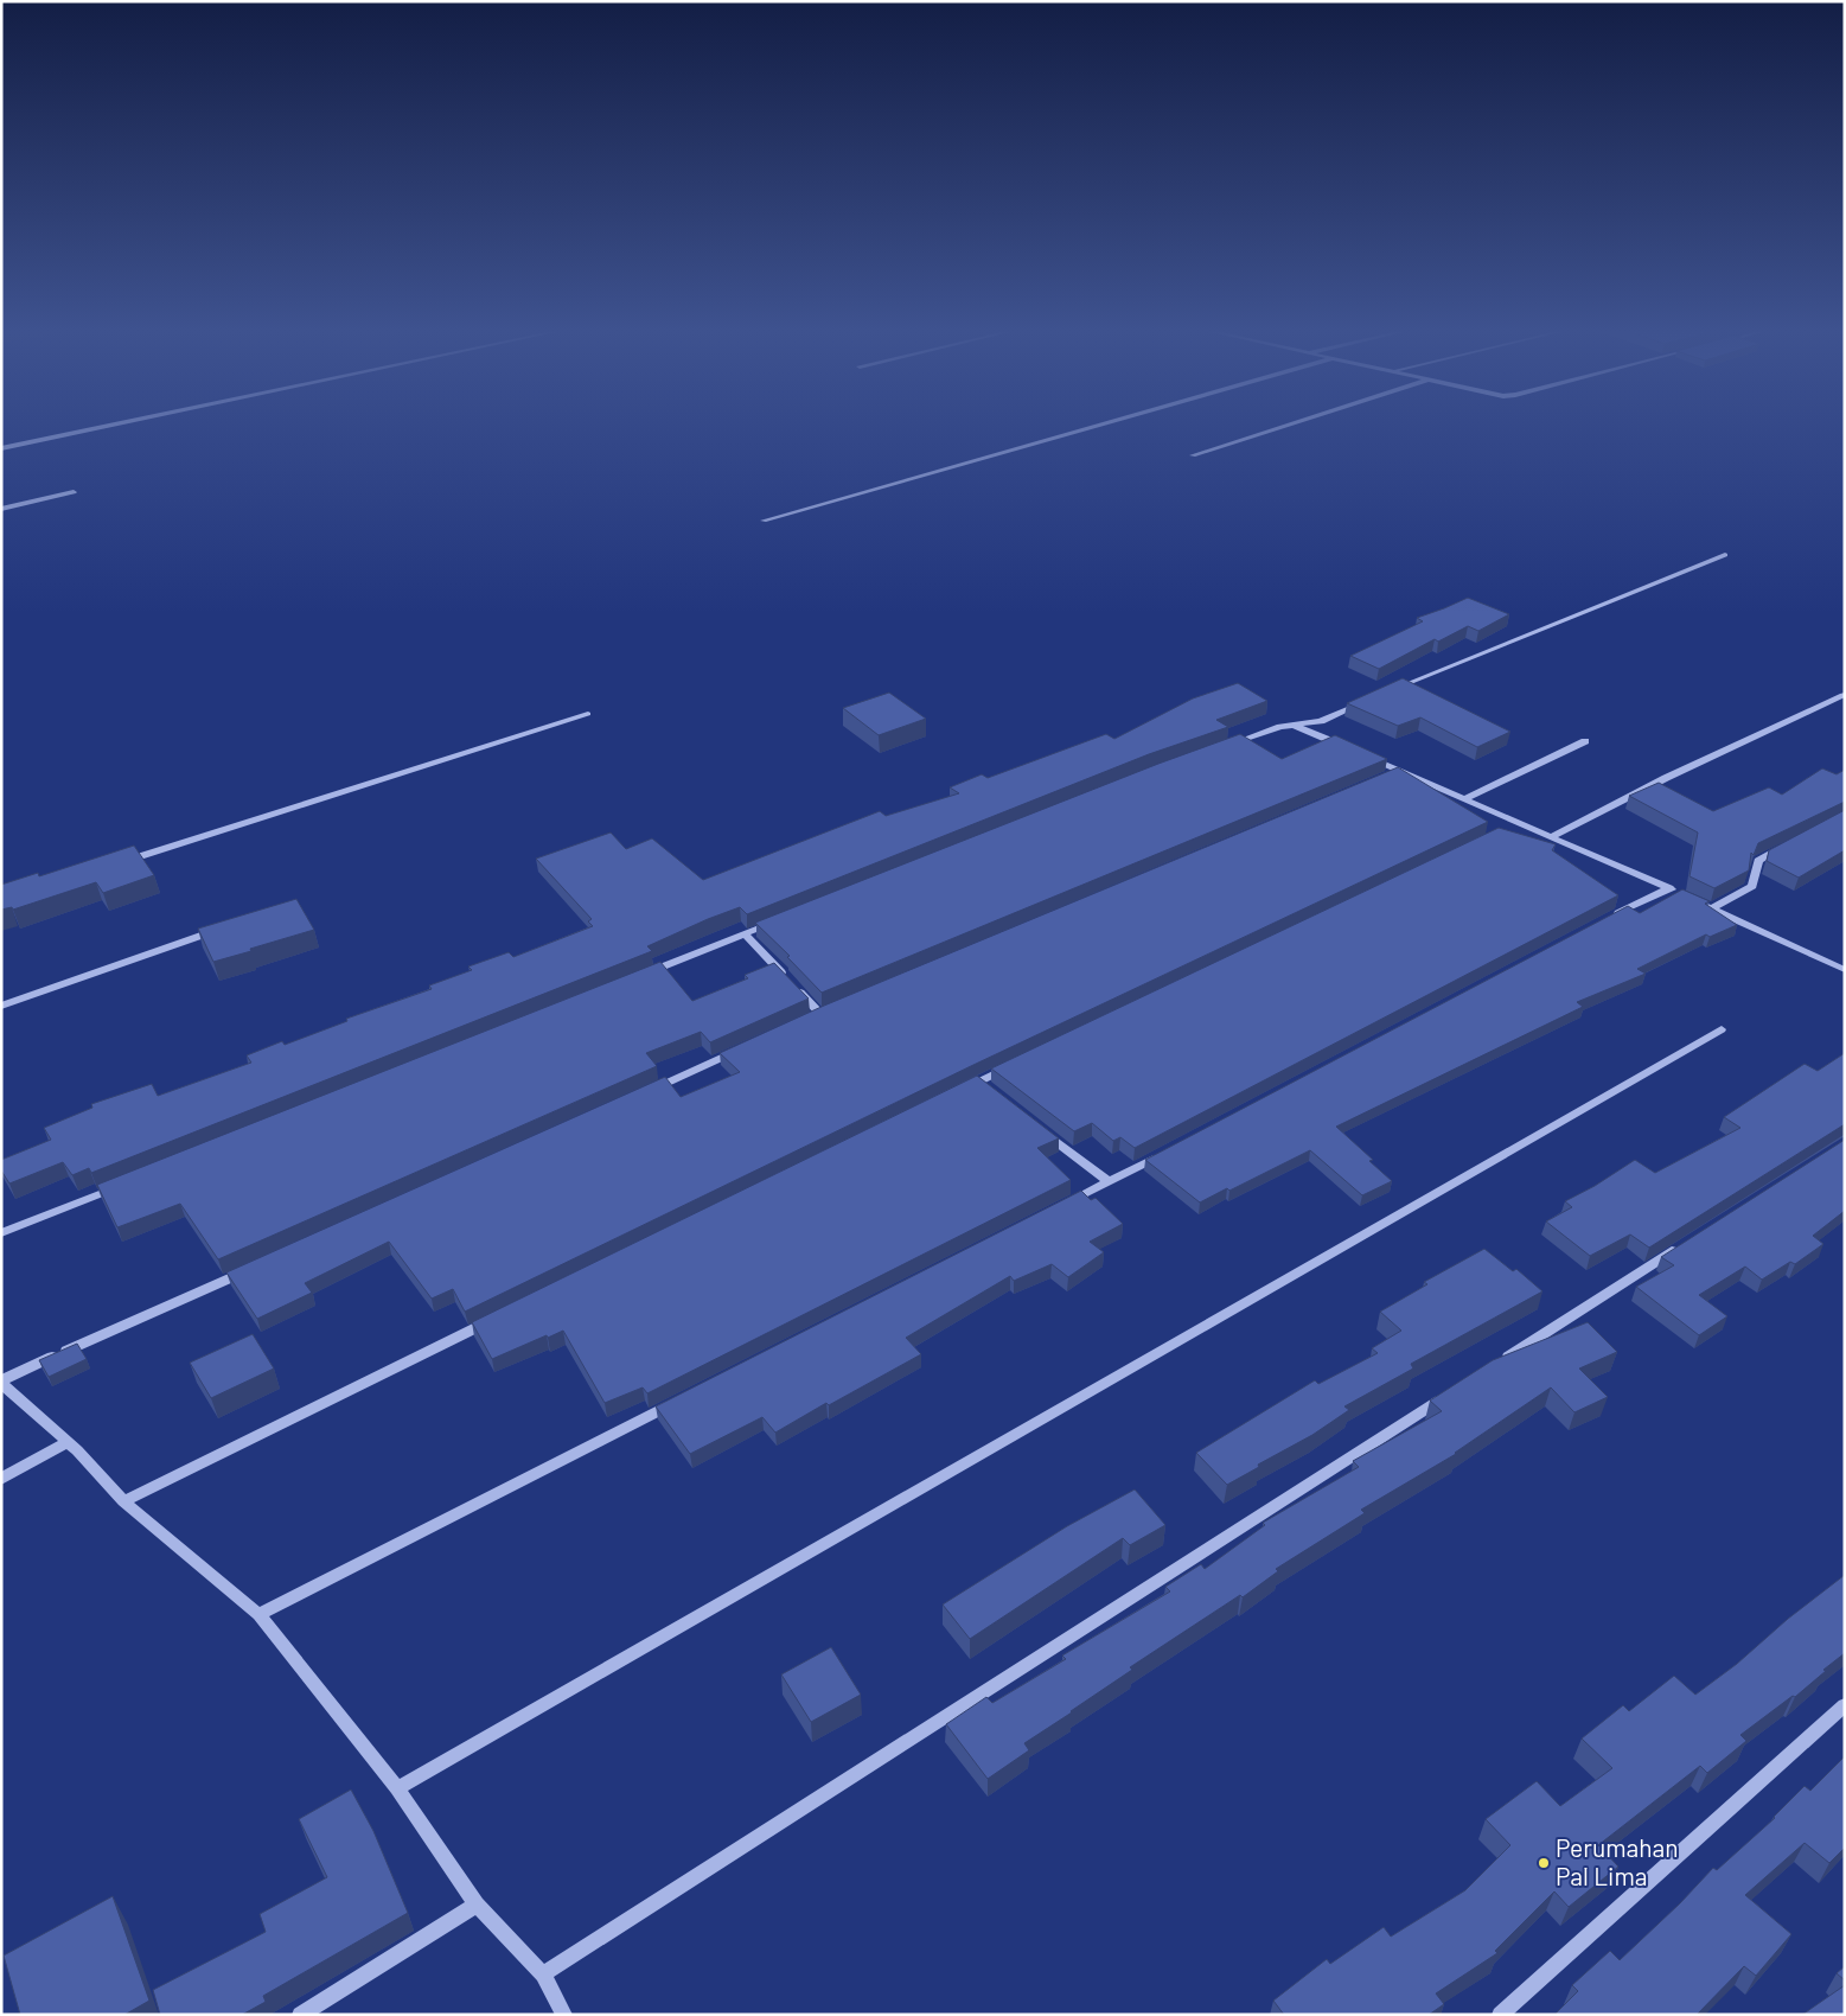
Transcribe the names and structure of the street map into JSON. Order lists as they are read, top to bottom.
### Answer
{
  "places": ["Perumahan Pal Lima"]
}
